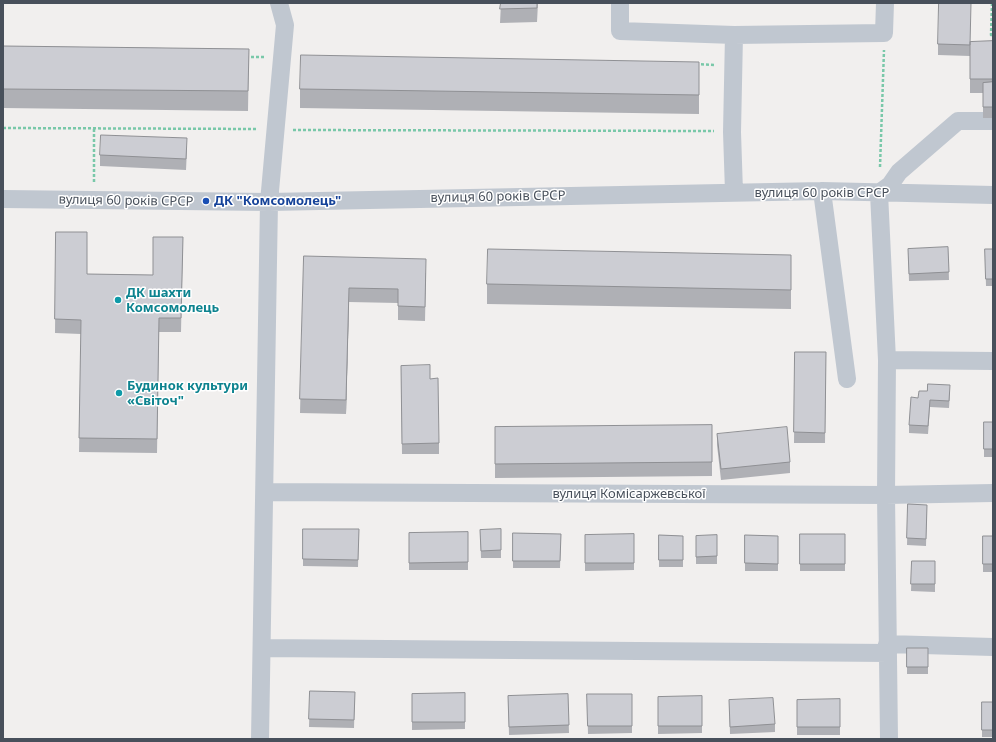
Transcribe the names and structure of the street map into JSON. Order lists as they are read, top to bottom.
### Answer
{
  "streets": {
    "street": ["вулиця 60 років СРСР", "вулиця Комісаржевської"]
  },
  "places": ["ДК \"Комсомолець\"", "ДК шахти Комсомолець", "Будинок культури «Світоч\""]
}
